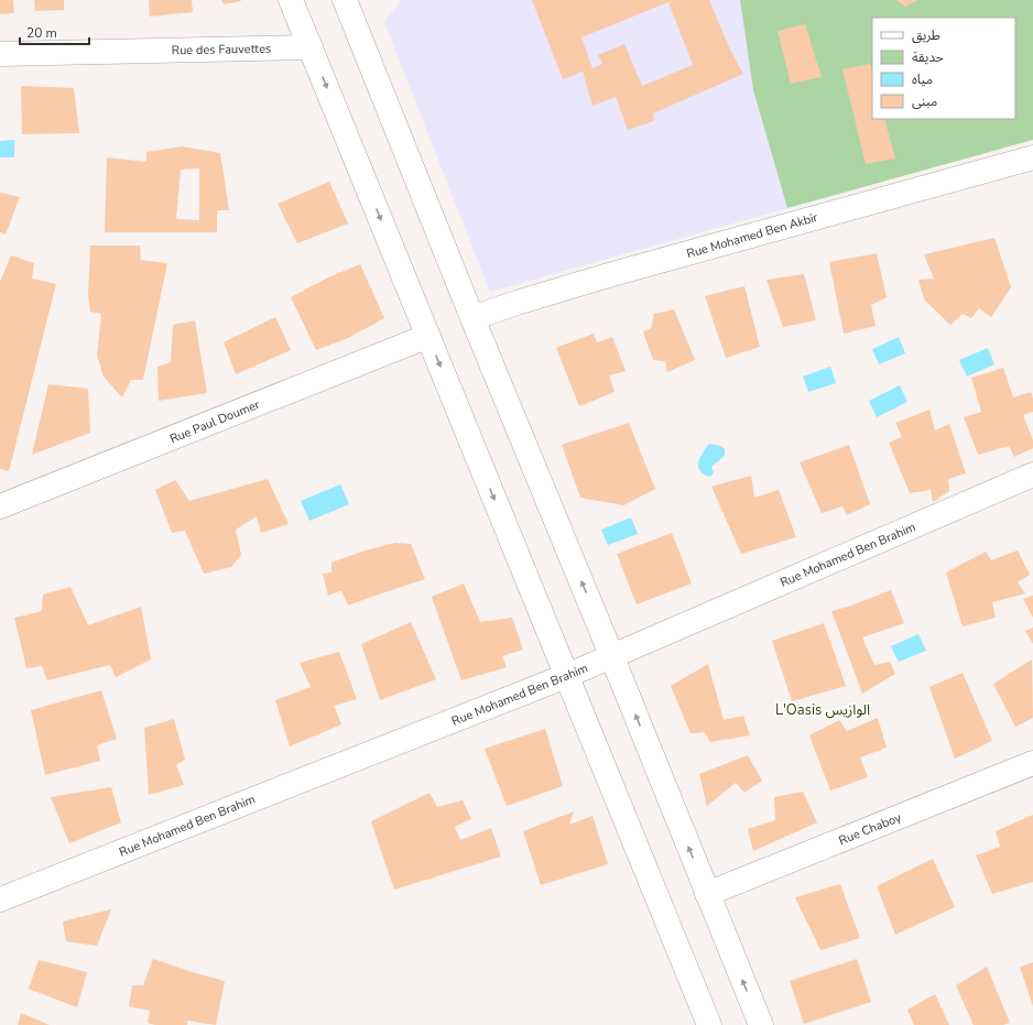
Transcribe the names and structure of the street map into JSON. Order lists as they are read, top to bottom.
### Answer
{
  "streets": {
    "street": [
      "Rue des Fauvettes",
      "Rue Mohamed Ben Akbir",
      "Rue Paul Doumer",
      "Rue Mohamed Ben Brahim",
      "Rue Chaboy"
    ]
  },
  "districts": ["L'Oasis الوازيس"],
  "legend": [
    "طريق",
    "حديقة",
    "مياه",
    "مبنى"
  ],
  "scale_bar": "20 m"
}
